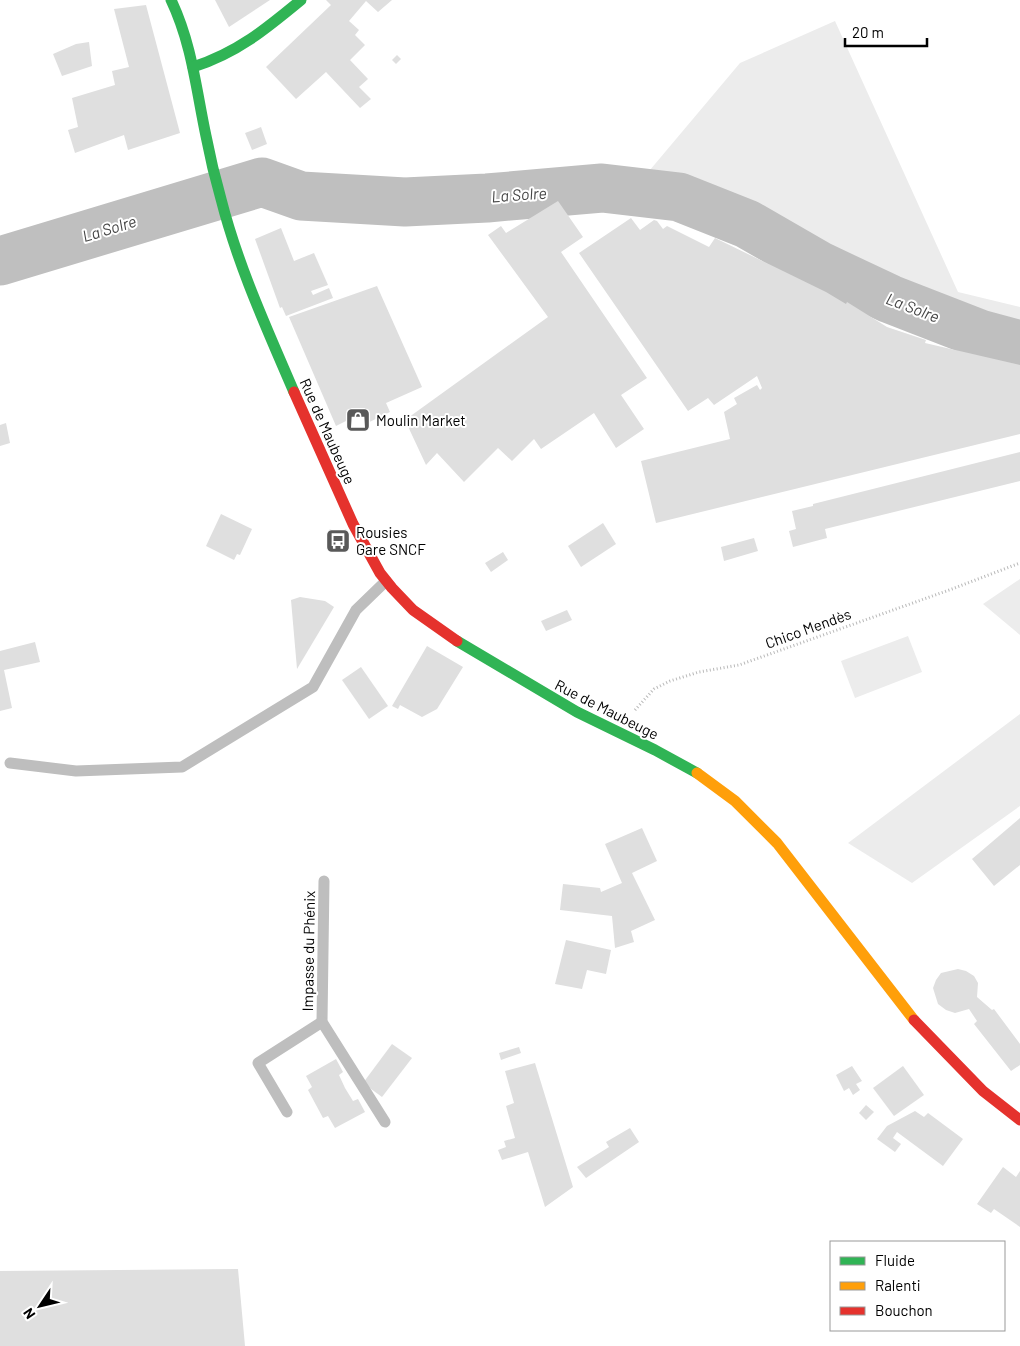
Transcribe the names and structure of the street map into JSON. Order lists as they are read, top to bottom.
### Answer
{
  "streets": {
    "street": ["Rue de Maubeuge"],
    "lane": ["Impasse du Phénix"],
    "path": ["Chico Mendès"]
  },
  "crossings": [
    ["Rue de Maubeuge", "Chico Mendès"]
  ],
  "water": ["La Solre"],
  "places": {
    "shop": ["Moulin Market"],
    "bus stop": ["Rousies Gare SNCF"]
  },
  "legend": ["Fluide", "Ralenti", "Bouchon"],
  "scale_bar": "20 m",
  "north": "bottom left"
}
